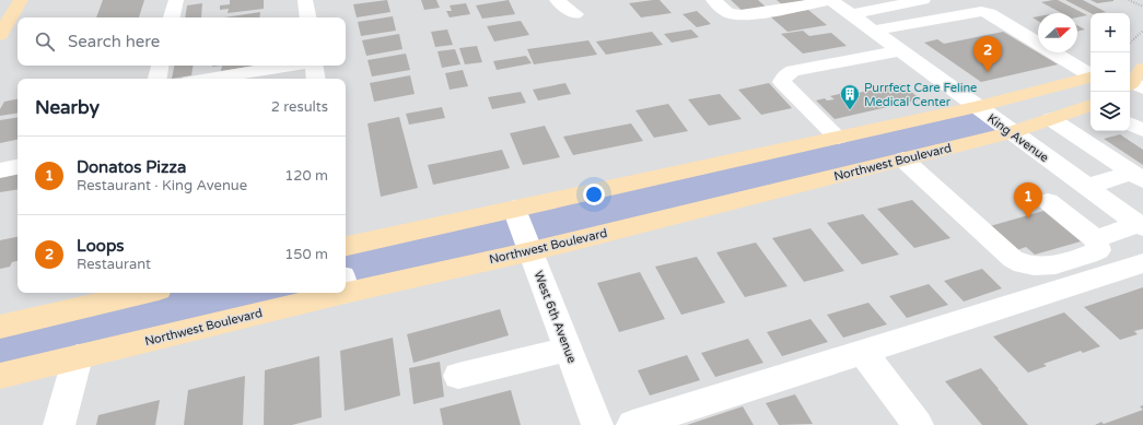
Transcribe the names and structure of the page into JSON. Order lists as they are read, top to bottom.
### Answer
{
  "streets": {
    "main road": ["Northwest Boulevard"],
    "street": ["King Avenue", "West 6th Avenue"]
  },
  "crossings": [
    ["King Avenue", "Northwest Boulevard"],
    ["Northwest Boulevard", "West 6th Avenue"]
  ],
  "places": {
    "building": ["Purrfect Care Feline Medical Center"]
  },
  "north": "right",
  "page": {
    "map_buttons": ["+", "−"],
    "search": "Search here",
    "pins": ["2", "1"],
    "heading": ["Nearby", "2 results"],
    "list": [
      {
        "mark": "1",
        "name": "Donatos Pizza",
        "note": "Restaurant · King Avenue",
        "value": "120 m"
      },
      {
        "mark": "2",
        "name": "Loops",
        "note": "Restaurant",
        "value": "150 m"
      }
    ]
  }
}
